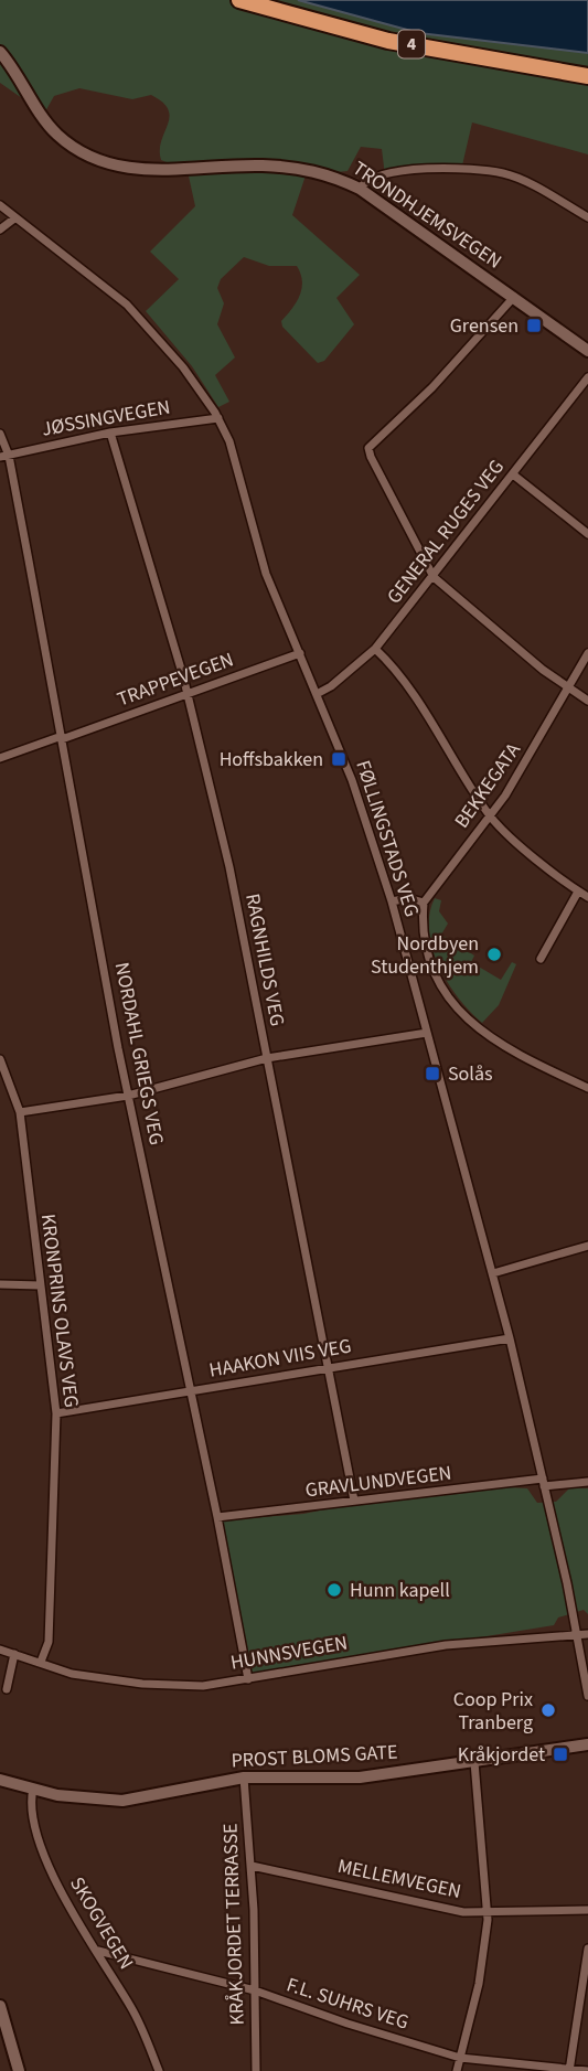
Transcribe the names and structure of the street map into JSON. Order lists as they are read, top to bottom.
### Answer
{
  "streets": {
    "highway": ["4"],
    "main road": ["TRONDHJEMSVEGEN", "PROST BLOMS GATE"],
    "street": [
      "JØSSINGVEGEN",
      "GENERAL RUGES VEG",
      "TRAPPEVEGEN",
      "BEKKEGATA",
      "FØLLINGSTADS VEG",
      "RAGNHILDS VEG",
      "NORDAHL GRIEGS VEG",
      "KRONPRINS OLAVS VEG",
      "HAAKON VIIS VEG",
      "GRAVLUNDVEGEN",
      "HUNNSVEGEN",
      "MELLEMVEGEN",
      "SKOGVEGEN",
      "KRÅKJORDET TERRASSE",
      "F.L. SUHRS VEG"
    ]
  },
  "crossings": [
    ["JØSSINGVEGEN", "FØLLINGSTADS VEG"],
    ["JØSSINGVEGEN", "RAGNHILDS VEG"],
    ["JØSSINGVEGEN", "NORDAHL GRIEGS VEG"],
    ["GENERAL RUGES VEG", "FØLLINGSTADS VEG"],
    ["TRAPPEVEGEN", "FØLLINGSTADS VEG"],
    ["TRAPPEVEGEN", "RAGNHILDS VEG"],
    ["TRAPPEVEGEN", "NORDAHL GRIEGS VEG"],
    ["FØLLINGSTADS VEG", "HAAKON VIIS VEG"],
    ["FØLLINGSTADS VEG", "GRAVLUNDVEGEN"],
    ["FØLLINGSTADS VEG", "HUNNSVEGEN"],
    ["RAGNHILDS VEG", "HAAKON VIIS VEG"],
    ["RAGNHILDS VEG", "GRAVLUNDVEGEN"],
    ["NORDAHL GRIEGS VEG", "HAAKON VIIS VEG"],
    ["NORDAHL GRIEGS VEG", "GRAVLUNDVEGEN"],
    ["NORDAHL GRIEGS VEG", "HUNNSVEGEN"],
    ["KRONPRINS OLAVS VEG", "HAAKON VIIS VEG"],
    ["KRONPRINS OLAVS VEG", "HUNNSVEGEN"],
    ["PROST BLOMS GATE", "SKOGVEGEN"],
    ["PROST BLOMS GATE", "KRÅKJORDET TERRASSE"],
    ["MELLEMVEGEN", "KRÅKJORDET TERRASSE"],
    ["SKOGVEGEN", "F.L. SUHRS VEG"],
    ["KRÅKJORDET TERRASSE", "F.L. SUHRS VEG"]
  ],
  "places": {
    "transit": [
      "Grensen",
      "Hoffsbakken",
      "Solås",
      "Kråkjordet"
    ],
    "other": ["Nordbyen Studenthjem", "Hunn kapell", "Coop Prix Tranberg"]
  }
}
